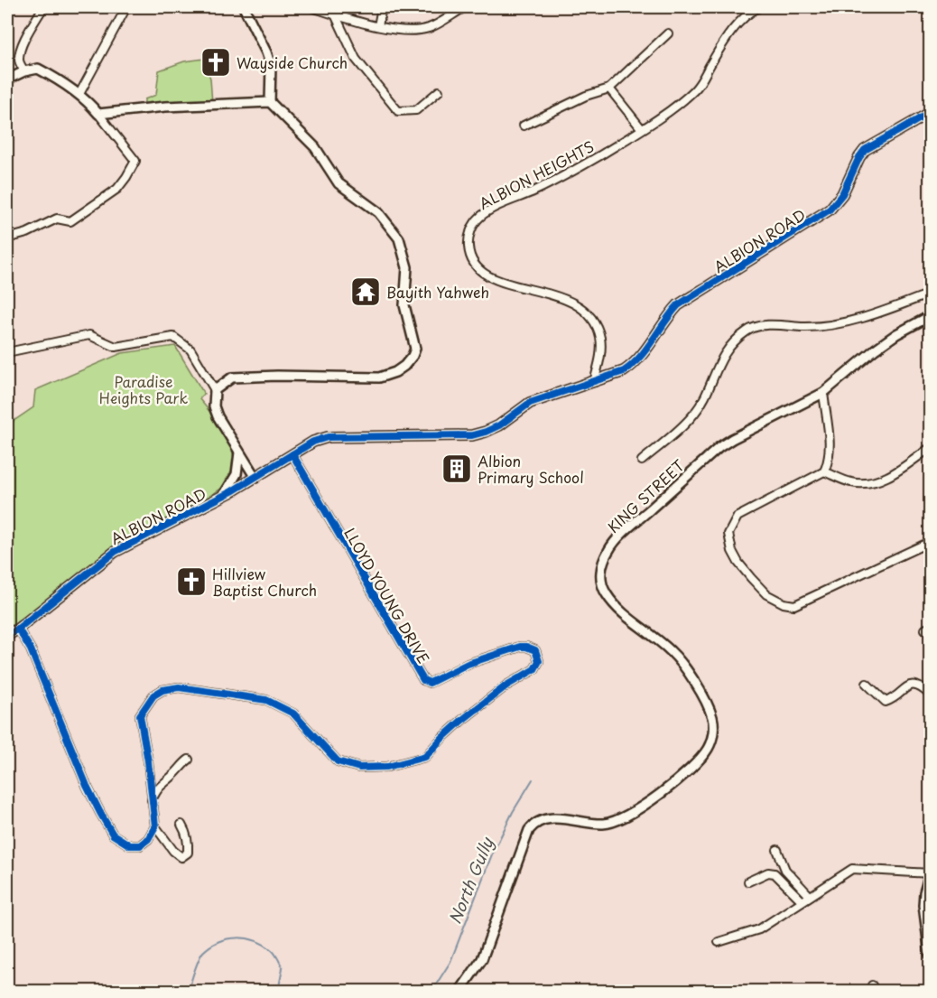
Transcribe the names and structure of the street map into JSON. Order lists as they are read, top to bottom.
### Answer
{
  "streets": {
    "street": [
      "ALBION HEIGHTS",
      "ALBION ROAD",
      "KING STREET",
      "LLOYD YOUNG DRIVE"
    ]
  },
  "crossings": [
    ["ALBION HEIGHTS", "ALBION ROAD"],
    ["ALBION ROAD", "LLOYD YOUNG DRIVE"]
  ],
  "water": ["North Gully"],
  "parks": ["Paradise Heights Park"],
  "places": {
    "church": ["Wayside Church", "Hillview Baptist Church"],
    "temple": ["Bayith Yahweh"],
    "building": ["Albion Primary School"]
  }
}
